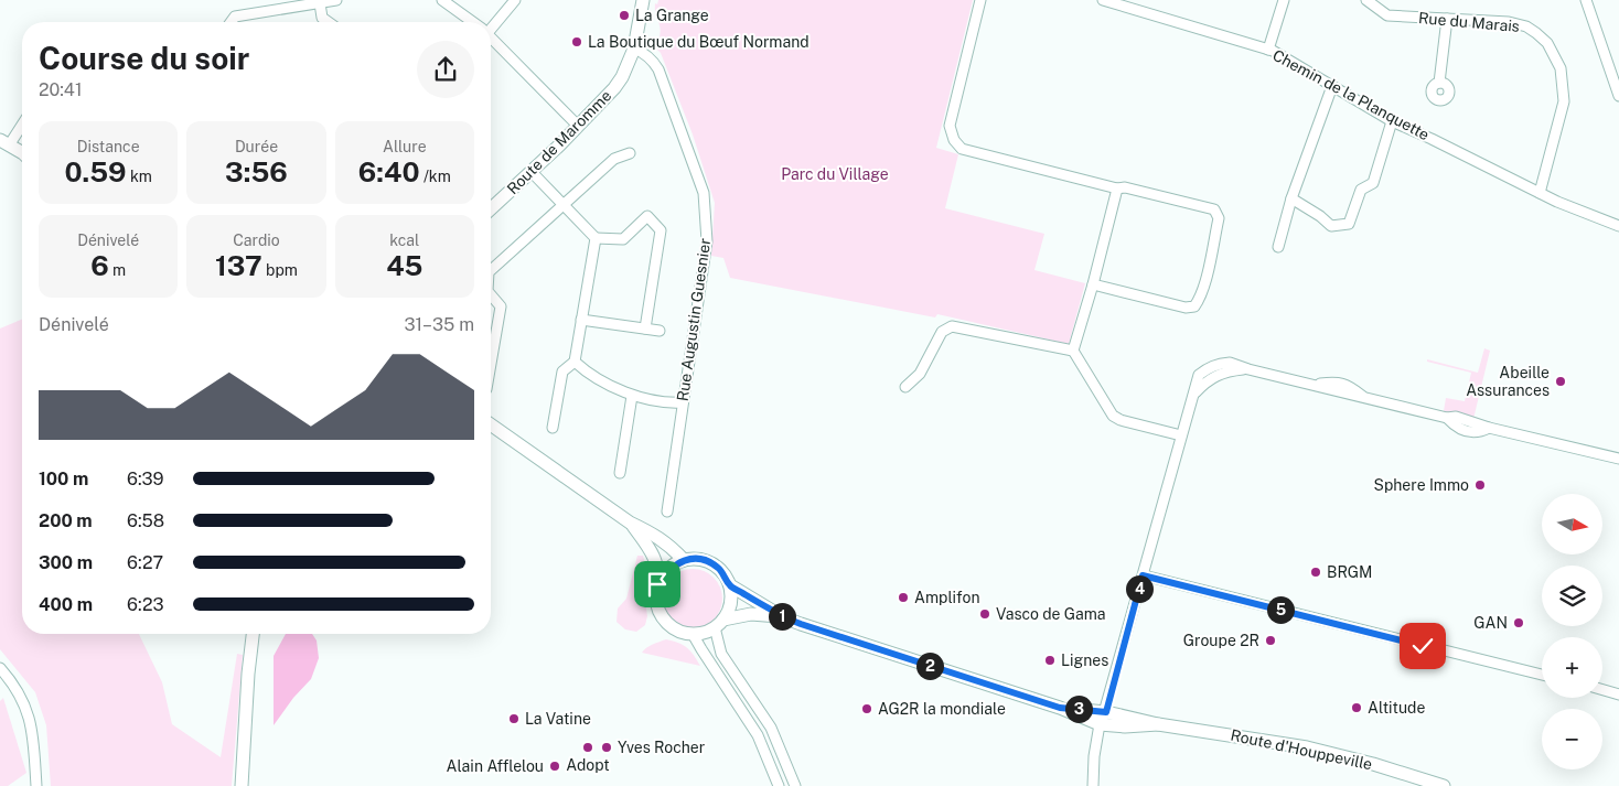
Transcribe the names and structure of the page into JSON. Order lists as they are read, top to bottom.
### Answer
{
  "streets": {
    "street": [
      "Rue du Marais",
      "Chemin de la Planquette",
      "Route de Maromme",
      "Rue Augustin Guesnier",
      "Route d'Houppeville"
    ]
  },
  "crossings": [
    ["Rue du Marais", "Chemin de la Planquette"],
    ["Route de Maromme", "Rue Augustin Guesnier"]
  ],
  "parks": ["Parc du Village"],
  "places": [
    "La Grange",
    "La Boutique du Bœuf Normand",
    "Abeille Assurances",
    "Sphere Immo",
    "BRGM",
    "Amplifon",
    "Vasco de Gama",
    "GAN",
    "Groupe 2R",
    "Lignes",
    "Altitude",
    "AG2R la mondiale",
    "La Vatine",
    "Adopt",
    "Yves Rocher",
    "Alain Afflelou"
  ],
  "north": "right",
  "page": {
    "heading": ["Course du soir", "20:41"],
    "stats": [
      ["Distance", "0.59 km"],
      ["Durée", "3:56"],
      ["Allure", "6:40 /km"],
      ["Dénivelé", "6 m"],
      ["Cardio", "137 bpm"],
      ["kcal", "45"]
    ],
    "chart": ["Dénivelé", "31–35 m"],
    "list": [
      {
        "name": "100 m",
        "note": "6:39"
      },
      {
        "name": "200 m",
        "note": "6:58"
      },
      {
        "name": "300 m",
        "note": "6:27"
      },
      {
        "name": "400 m",
        "note": "6:23"
      }
    ],
    "map_buttons": ["+", "−"],
    "pins": [
      "4",
      "5",
      "1",
      "2",
      "3"
    ]
  }
}
